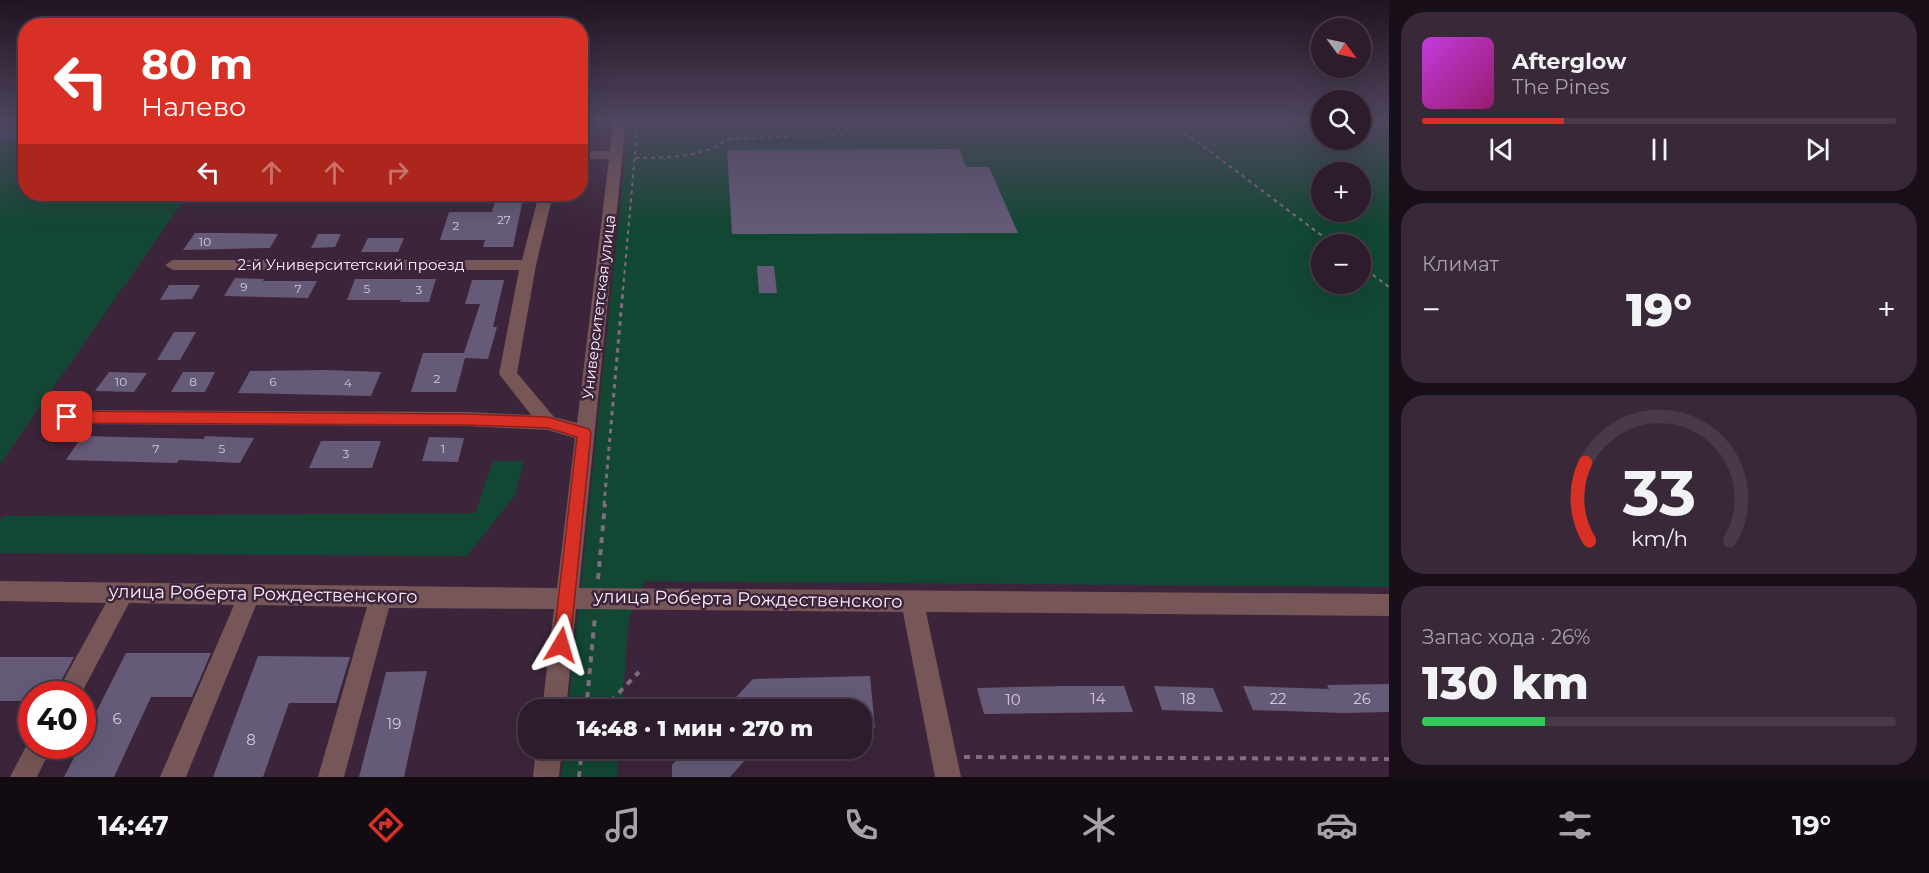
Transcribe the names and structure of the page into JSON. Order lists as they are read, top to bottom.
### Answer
{
  "streets": {
    "street": ["2-й Университетский проезд", "Университетская улица", "улица Роберта Рождественского"]
  },
  "crossings": [
    ["Университетская улица", "улица Роберта Рождественского"]
  ],
  "house_numbers": [
    "27",
    "2",
    "10",
    "9",
    "7",
    "5",
    "3",
    "2",
    "10",
    "8",
    "6",
    "4",
    "7",
    "5",
    "1",
    "3",
    "14",
    "18",
    "22",
    "26",
    "10",
    "6",
    "19",
    "8"
  ],
  "north": "bottom right",
  "page": {
    "map_buttons": ["+", "−"],
    "turn": ["80 m", "Налево"],
    "song": ["Afterglow", "The Pines"],
    "tile": [
      "Климат",
      ["Запас хода · 26%", "130 km"]
    ],
    "heat": ["−", "19°", "+"],
    "limit": "40",
    "trip": "14:48 · 1 мин · 270 m",
    "tabs": ["14:47", "19°"],
    "gauge": ["33", "km/h"]
  }
}
